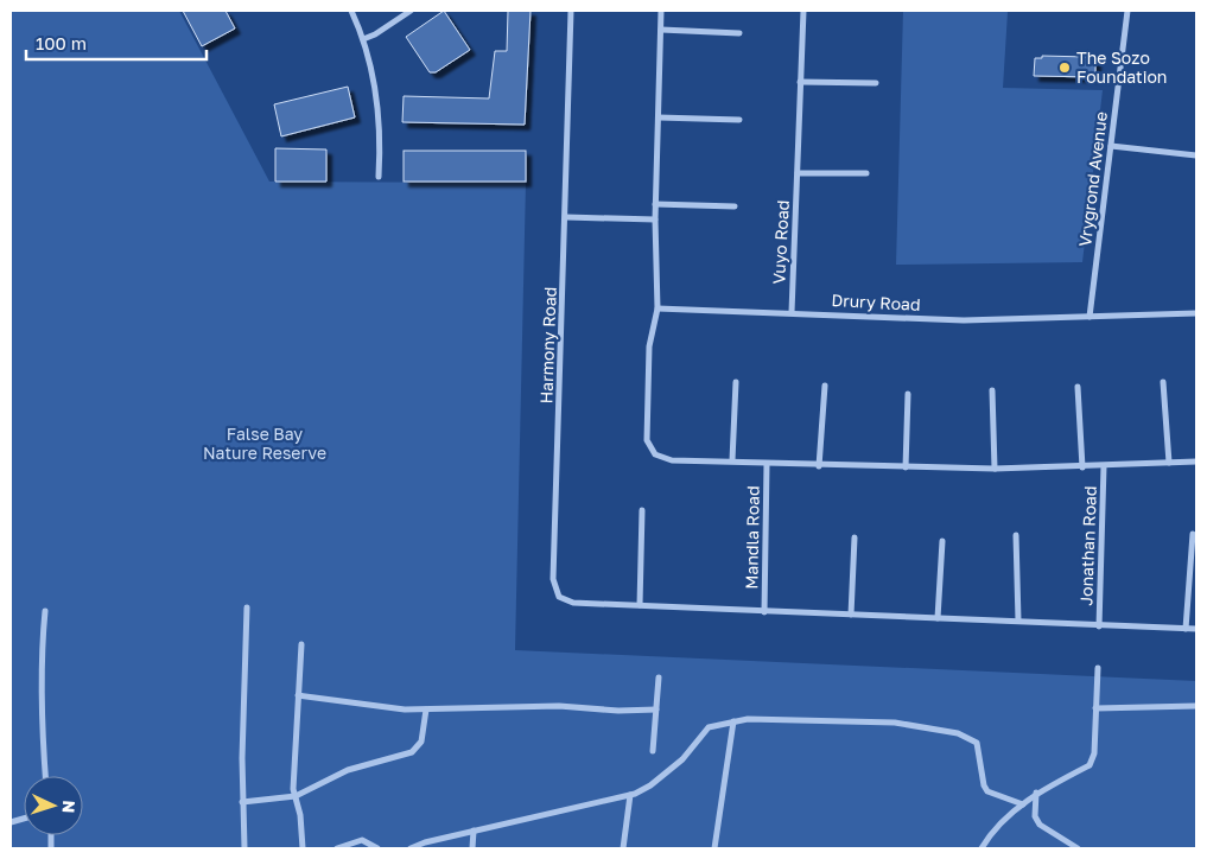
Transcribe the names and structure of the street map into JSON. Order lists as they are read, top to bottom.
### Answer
{
  "streets": {
    "street": [
      "Vrygrond Avenue",
      "Vuyo Road",
      "Drury Road",
      "Harmony Road",
      "Mandla Road",
      "Jonathan Road"
    ]
  },
  "crossings": [
    ["Vrygrond Avenue", "Drury Road"],
    ["Vuyo Road", "Drury Road"],
    ["Harmony Road", "Mandla Road"],
    ["Harmony Road", "Jonathan Road"]
  ],
  "parks": ["False Bay Nature Reserve"],
  "places": ["The Sozo Foundation"],
  "scale_bar": "100 m",
  "north": "right"
}
